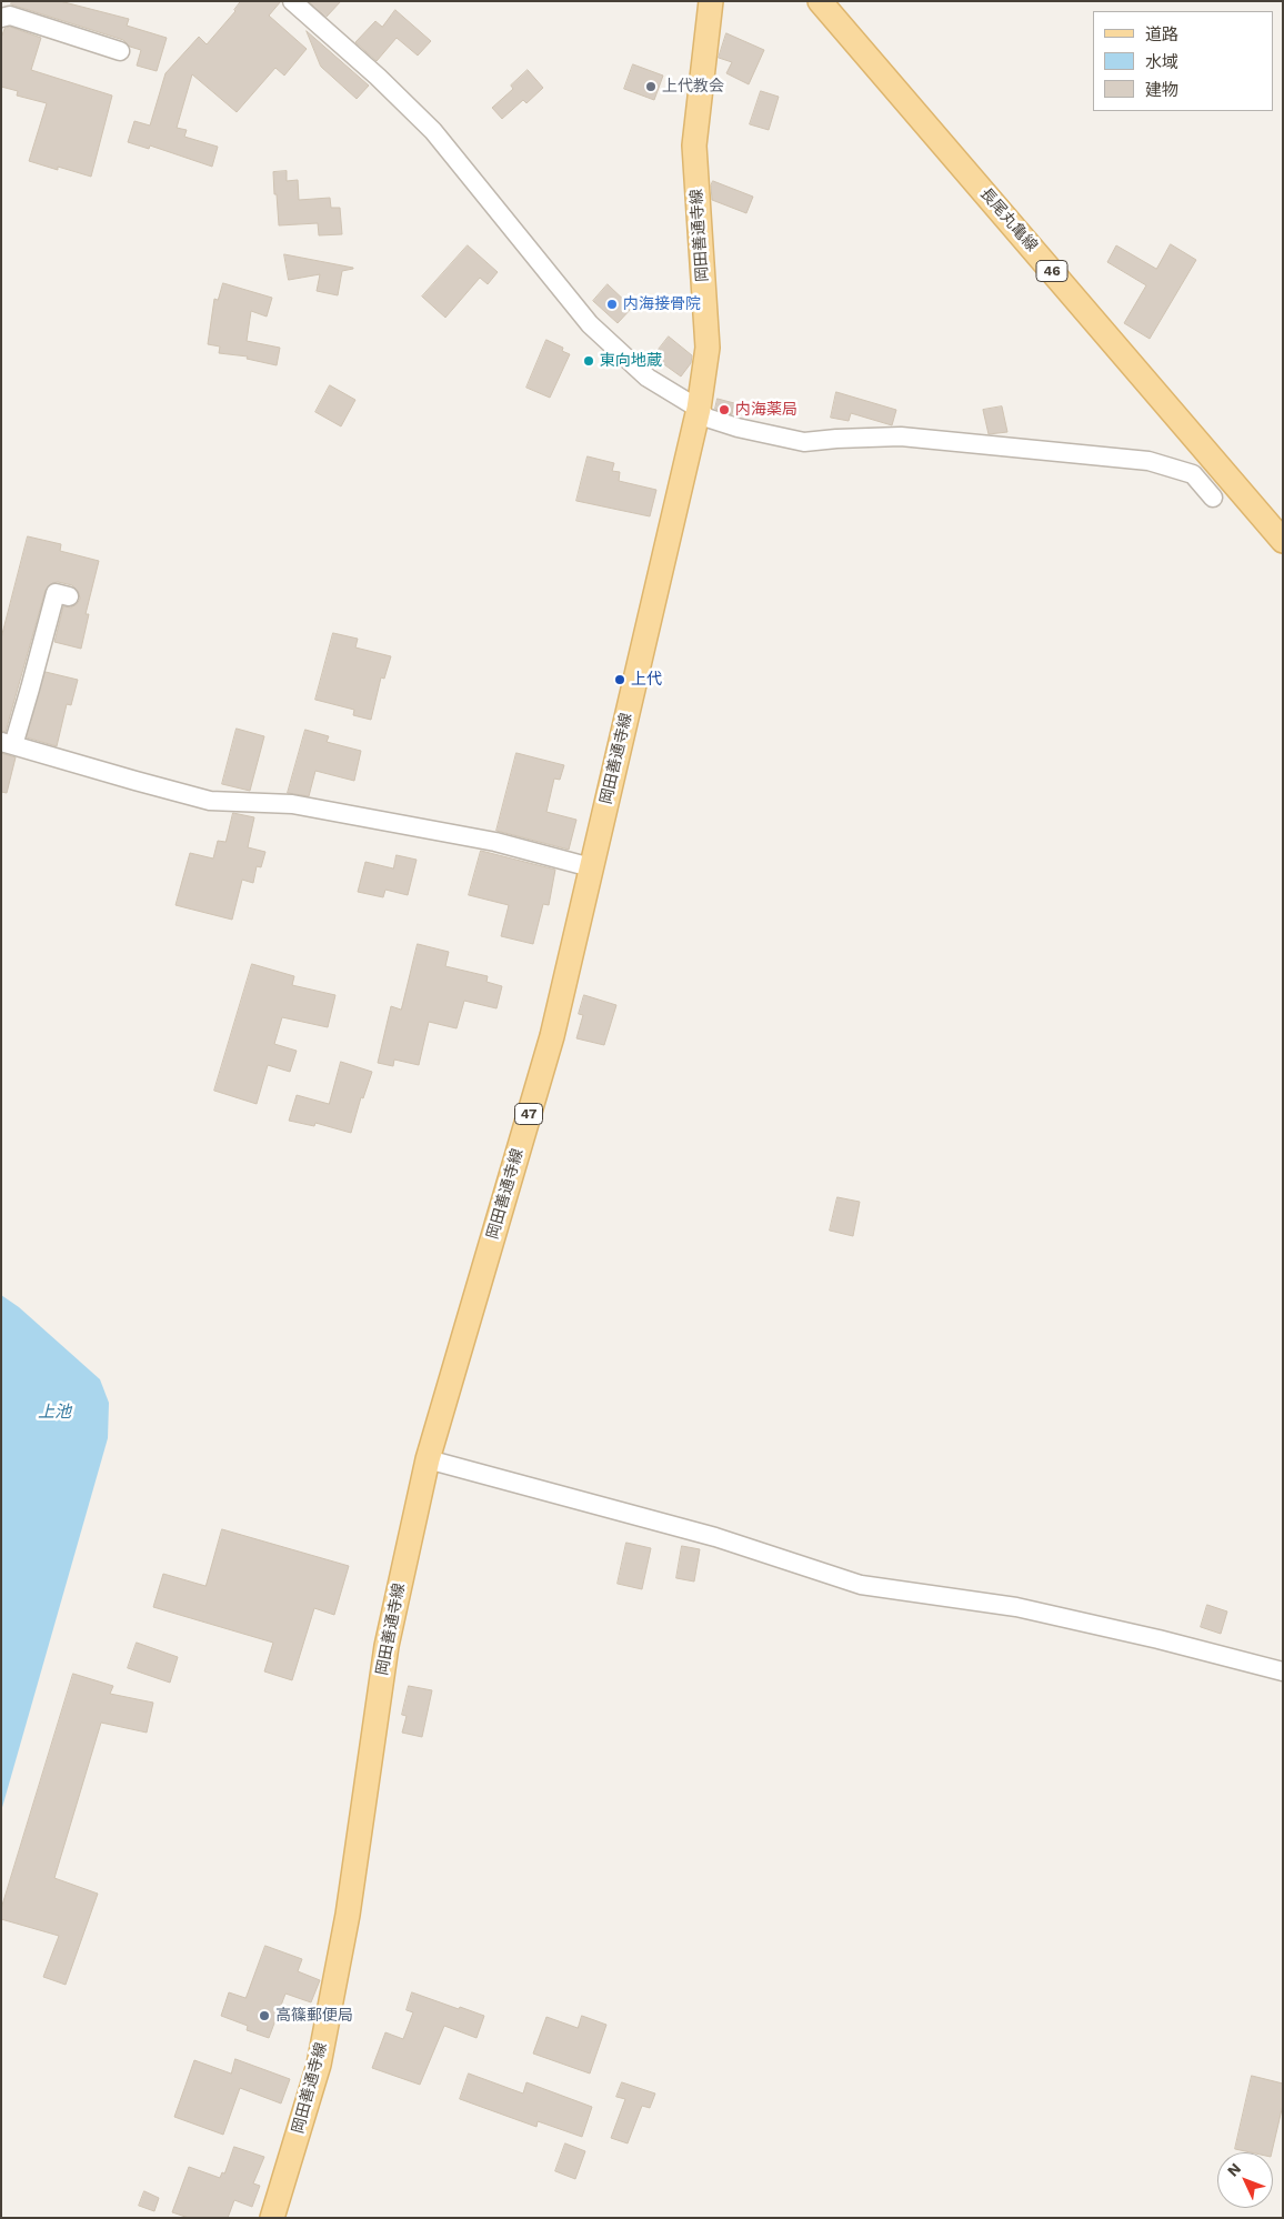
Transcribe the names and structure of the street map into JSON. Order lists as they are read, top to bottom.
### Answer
{
  "streets": {
    "main road": [
      "長尾丸亀線",
      "岡田善通寺線",
      "46",
      "47"
    ]
  },
  "water": ["上池"],
  "places": [
    "上代教会",
    "内海接骨院",
    "東向地蔵",
    "内海薬局",
    "上代",
    "高篠郵便局"
  ],
  "legend": ["道路", "水域", "建物"],
  "north": "top left"
}
